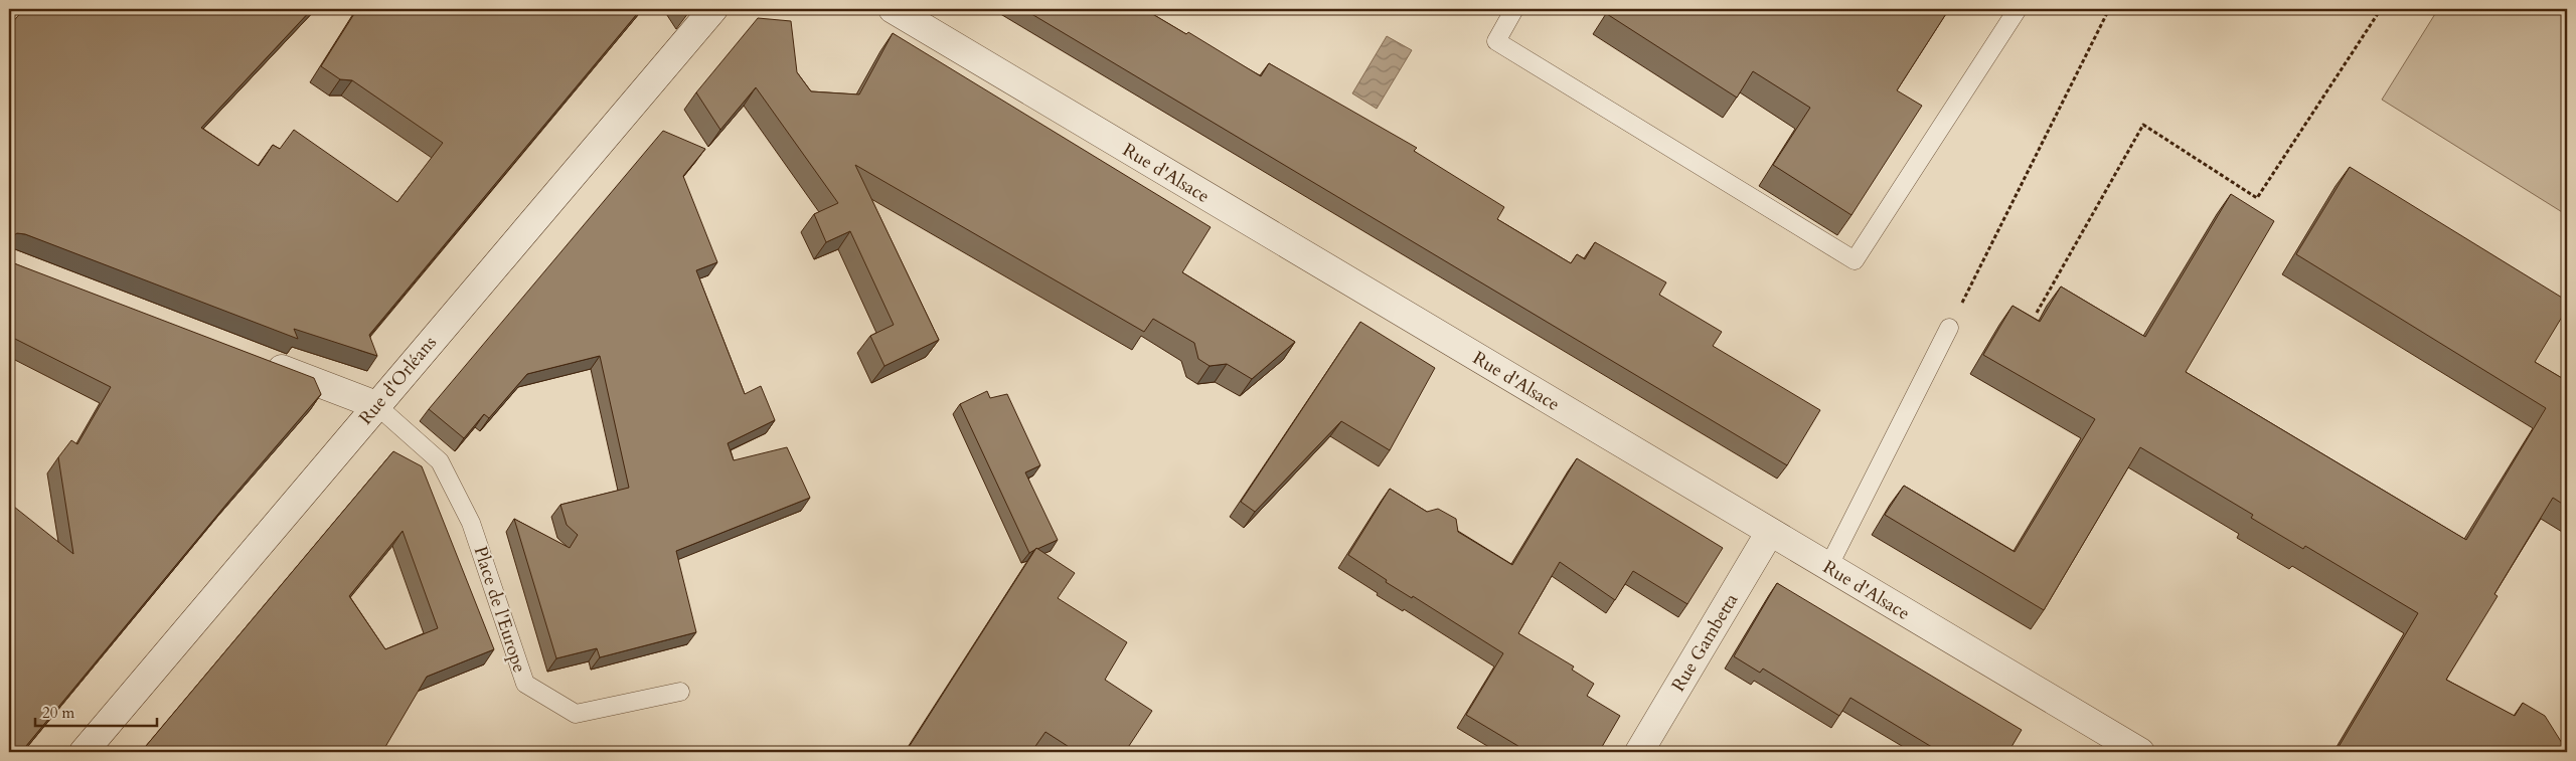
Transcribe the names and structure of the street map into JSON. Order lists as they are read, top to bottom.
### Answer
{
  "streets": {
    "street": ["Rue d'Alsace", "Rue d'Orléans", "Rue Gambetta"],
    "lane": ["Place de l'Europe"]
  },
  "crossings": [
    ["Rue d'Alsace", "Rue Gambetta"],
    ["Rue d'Orléans", "Place de l'Europe"]
  ],
  "scale_bar": "20 m"
}
